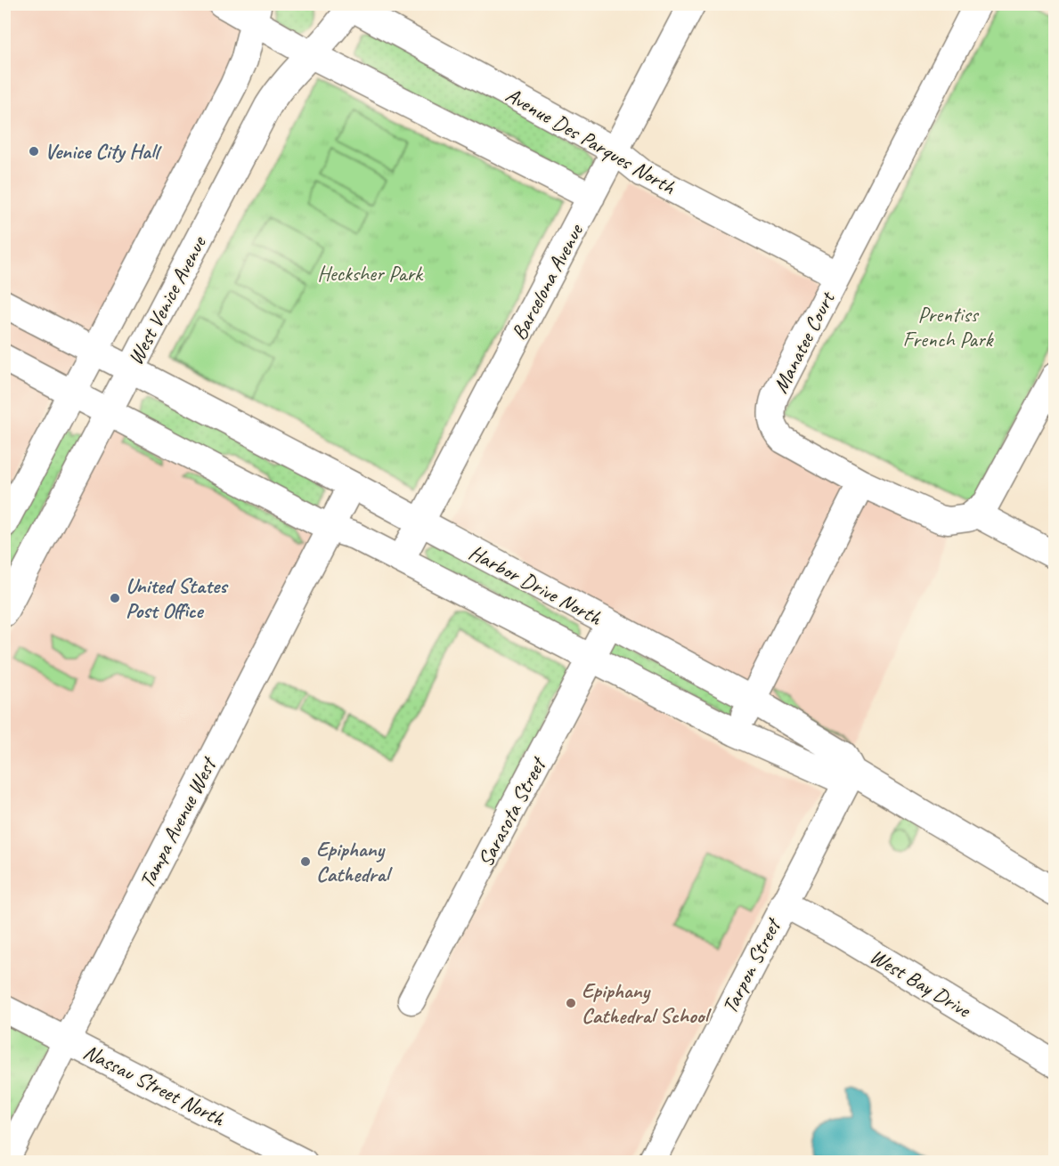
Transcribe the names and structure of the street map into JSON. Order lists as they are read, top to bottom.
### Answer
{
  "streets": {
    "street": [
      "Avenue Des Parques North",
      "Barcelona Avenue",
      "West Venice Avenue",
      "Manatee Court",
      "Harbor Drive North",
      "Sarasota Street",
      "Tampa Avenue West",
      "Tarpon Street",
      "West Bay Drive",
      "Nassau Street North"
    ]
  },
  "crossings": [
    ["Avenue Des Parques North", "Barcelona Avenue"],
    ["Avenue Des Parques North", "West Venice Avenue"],
    ["Avenue Des Parques North", "Manatee Court"],
    ["Barcelona Avenue", "Harbor Drive North"],
    ["West Venice Avenue", "Harbor Drive North"],
    ["Harbor Drive North", "Sarasota Street"],
    ["Harbor Drive North", "Tampa Avenue West"],
    ["Harbor Drive North", "Tarpon Street"],
    ["Tampa Avenue West", "Nassau Street North"],
    ["Tarpon Street", "West Bay Drive"]
  ],
  "parks": ["Hecksher Park", "Prentiss French Park"],
  "places": [
    "Venice City Hall",
    "United States Post Office",
    "Epiphany Cathedral",
    "Epiphany Cathedral School"
  ]
}
